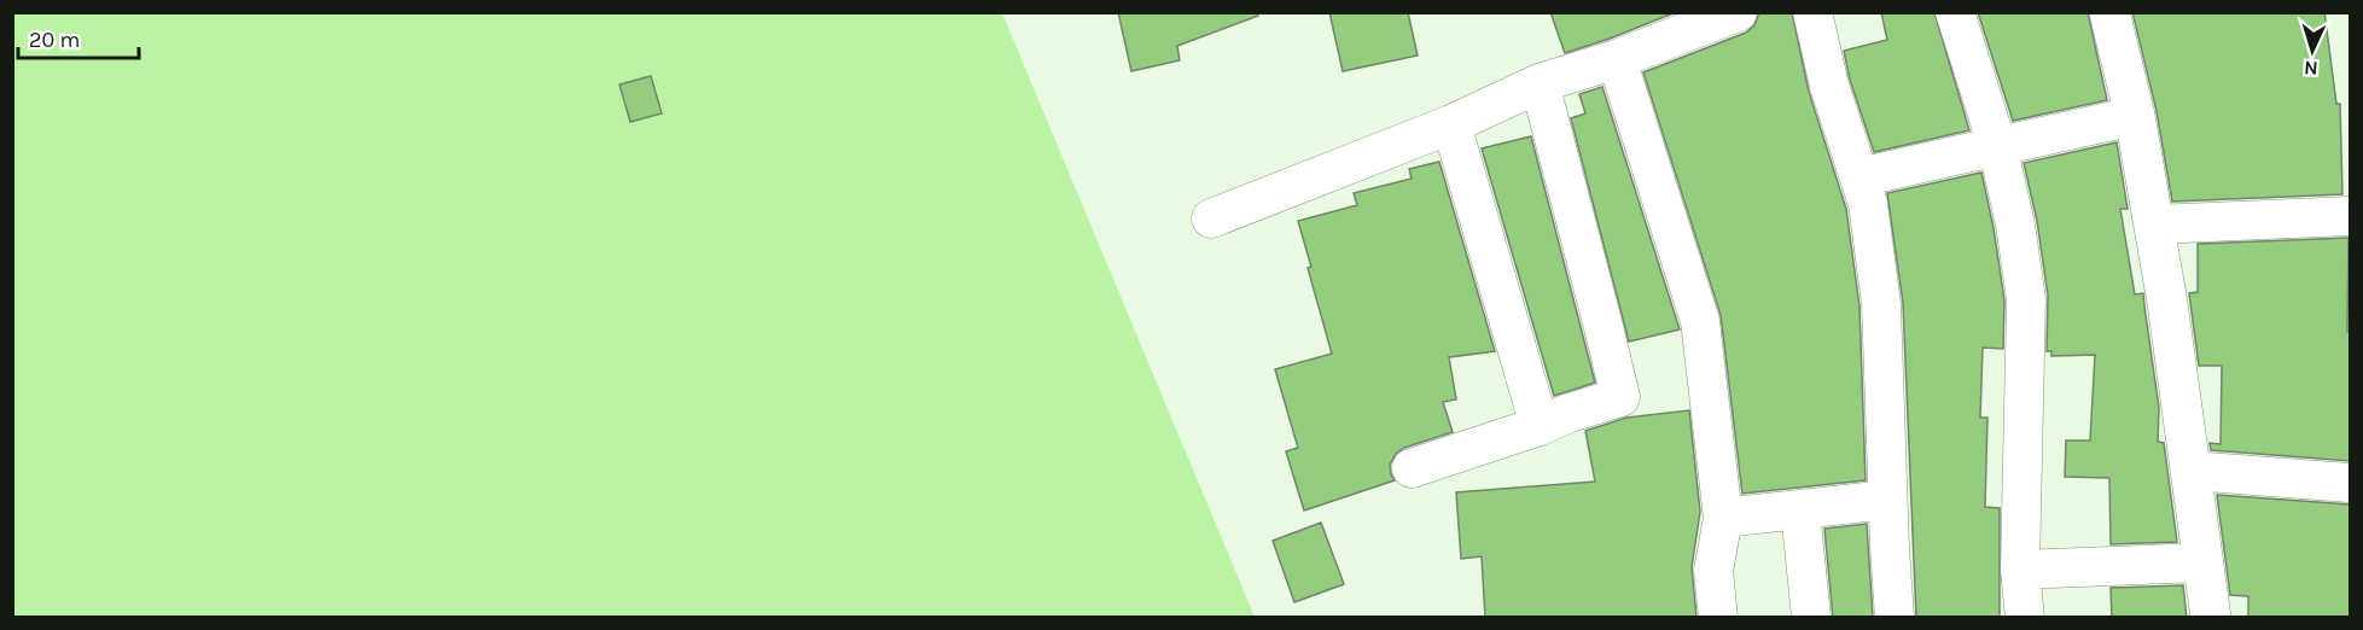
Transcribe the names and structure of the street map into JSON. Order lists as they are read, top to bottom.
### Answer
{
  "scale_bar": "20 m",
  "north": "bottom"
}
